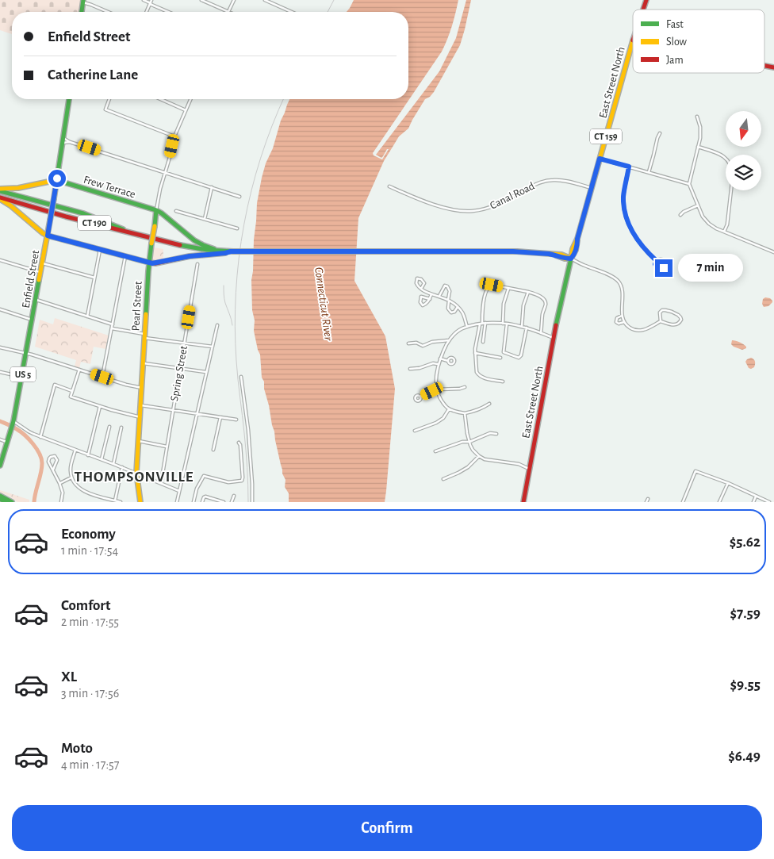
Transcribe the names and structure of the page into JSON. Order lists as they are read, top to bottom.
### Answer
{
  "streets": {
    "main road": [
      "East Street North",
      "CT 159",
      "Frew Terrace",
      "CT 190",
      "Enfield Street",
      "Pearl Street",
      "US 5"
    ],
    "street": ["Canal Road", "Spring Street"]
  },
  "crossings": [
    ["East Street North", "Canal Road"],
    ["East Street North", "CT 190"],
    ["Frew Terrace", "CT 190"],
    ["Frew Terrace", "Enfield Street"],
    ["Frew Terrace", "Pearl Street"]
  ],
  "districts": ["THOMPSONVILLE"],
  "water": ["Connecticut River"],
  "legend": ["Fast", "Slow", "Jam"],
  "north": "bottom",
  "page": {
    "banner": ["Enfield Street", "Catherine Lane"],
    "bubble": "7 min",
    "list": [
      {
        "name": "Economy",
        "note": "1 min · 17:54",
        "value": "$5.62"
      },
      {
        "name": "Comfort",
        "note": "2 min · 17:55",
        "value": "$7.59"
      },
      {
        "name": "XL",
        "note": "3 min · 17:56",
        "value": "$9.55"
      },
      {
        "name": "Moto",
        "note": "4 min · 17:57",
        "value": "$6.49"
      }
    ],
    "buttons": "Confirm"
  }
}
